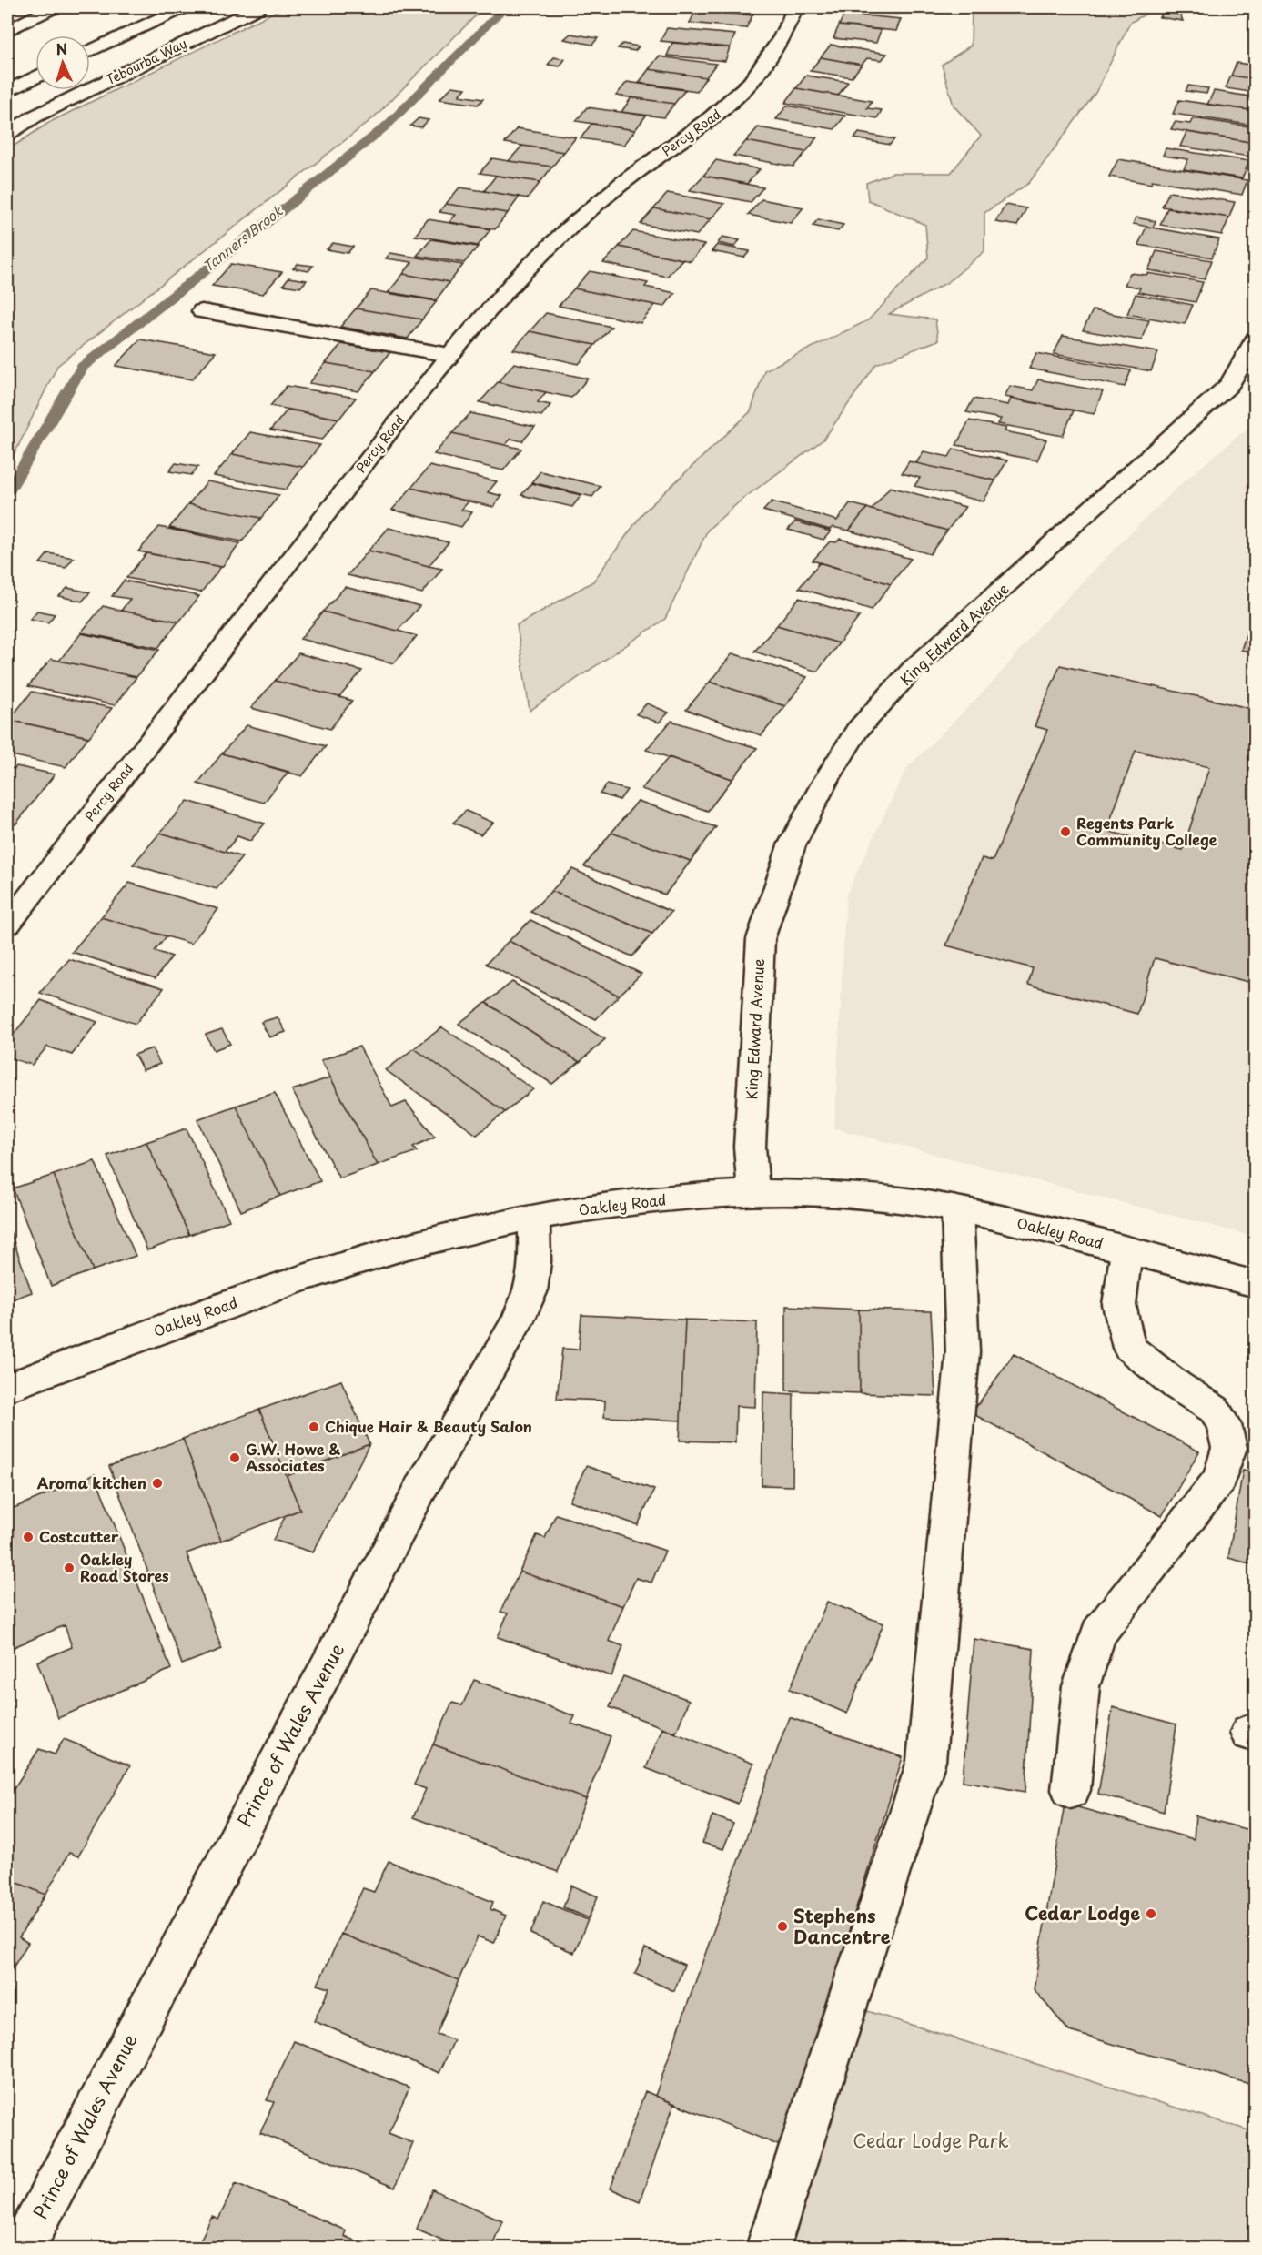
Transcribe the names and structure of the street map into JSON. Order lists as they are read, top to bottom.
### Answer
{
  "streets": {
    "street": [
      "Tebourba Way",
      "Percy Road",
      "King Edward Avenue",
      "Oakley Road",
      "Prince of Wales Avenue"
    ]
  },
  "crossings": [
    ["King Edward Avenue", "Oakley Road"],
    ["Oakley Road", "Prince of Wales Avenue"]
  ],
  "water": ["Tanners Brook"],
  "parks": ["Cedar Lodge Park"],
  "places": [
    "Regents Park Community College",
    "Chique Hair & Beauty Salon",
    "G.W. Howe & Associates",
    "Aroma kitchen",
    "Costcutter",
    "Oakley Road Stores",
    "Cedar Lodge",
    "Stephens Dancentre"
  ],
  "north": "top"
}
